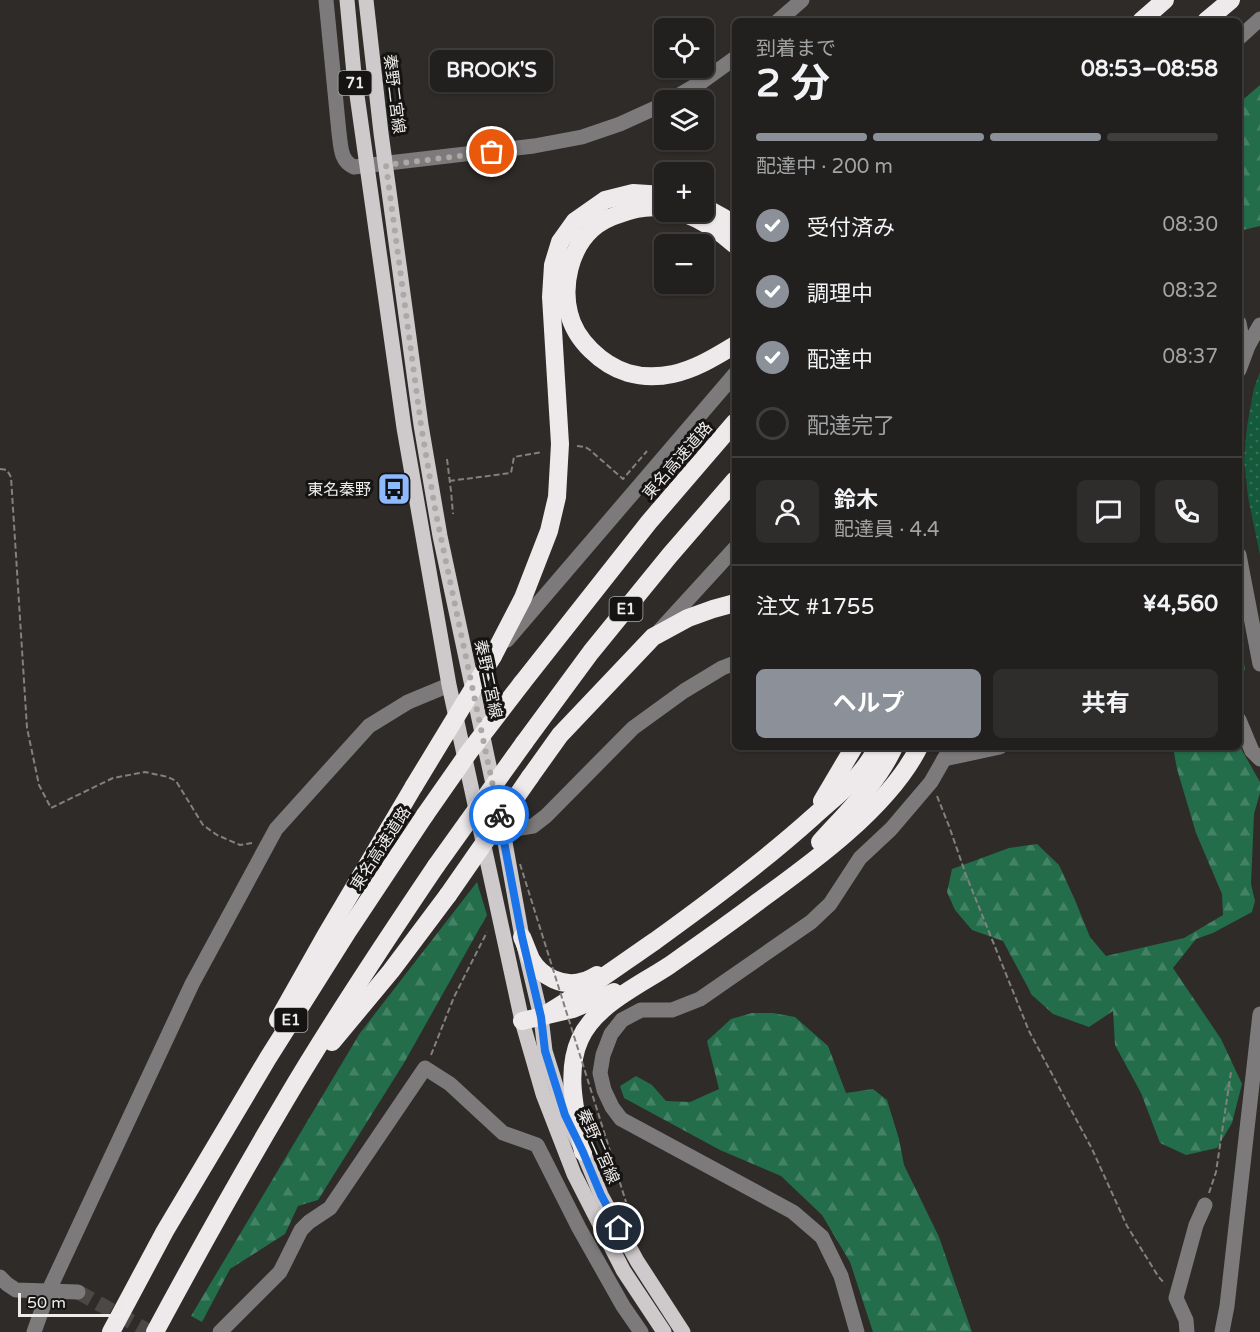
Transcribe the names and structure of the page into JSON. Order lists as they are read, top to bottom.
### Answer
{
  "streets": {
    "highway": ["東名高速道路", "E1"],
    "main road": ["71", "秦野二宮線"]
  },
  "places": {
    "other": ["BROOK'S"],
    "bus stop": ["東名秦野"]
  },
  "scale_bar": "50 m",
  "page": {
    "map_buttons": ["+", "−"],
    "heading": ["2 分", "到着まで", "08:53–08:58"],
    "panel": [
      "鈴木",
      "配達員 · 4.4",
      "注文 #1755",
      "¥4,560"
    ],
    "bubble": "BROOK'S",
    "bar": "配達中 · 200 m",
    "list": [
      ["受付済み", "08:30"],
      ["調理中", "08:32"],
      ["配達中", "08:37"],
      "配達完了"
    ],
    "buttons": ["ヘルプ", "共有"],
    "scale": "50 m"
  }
}
